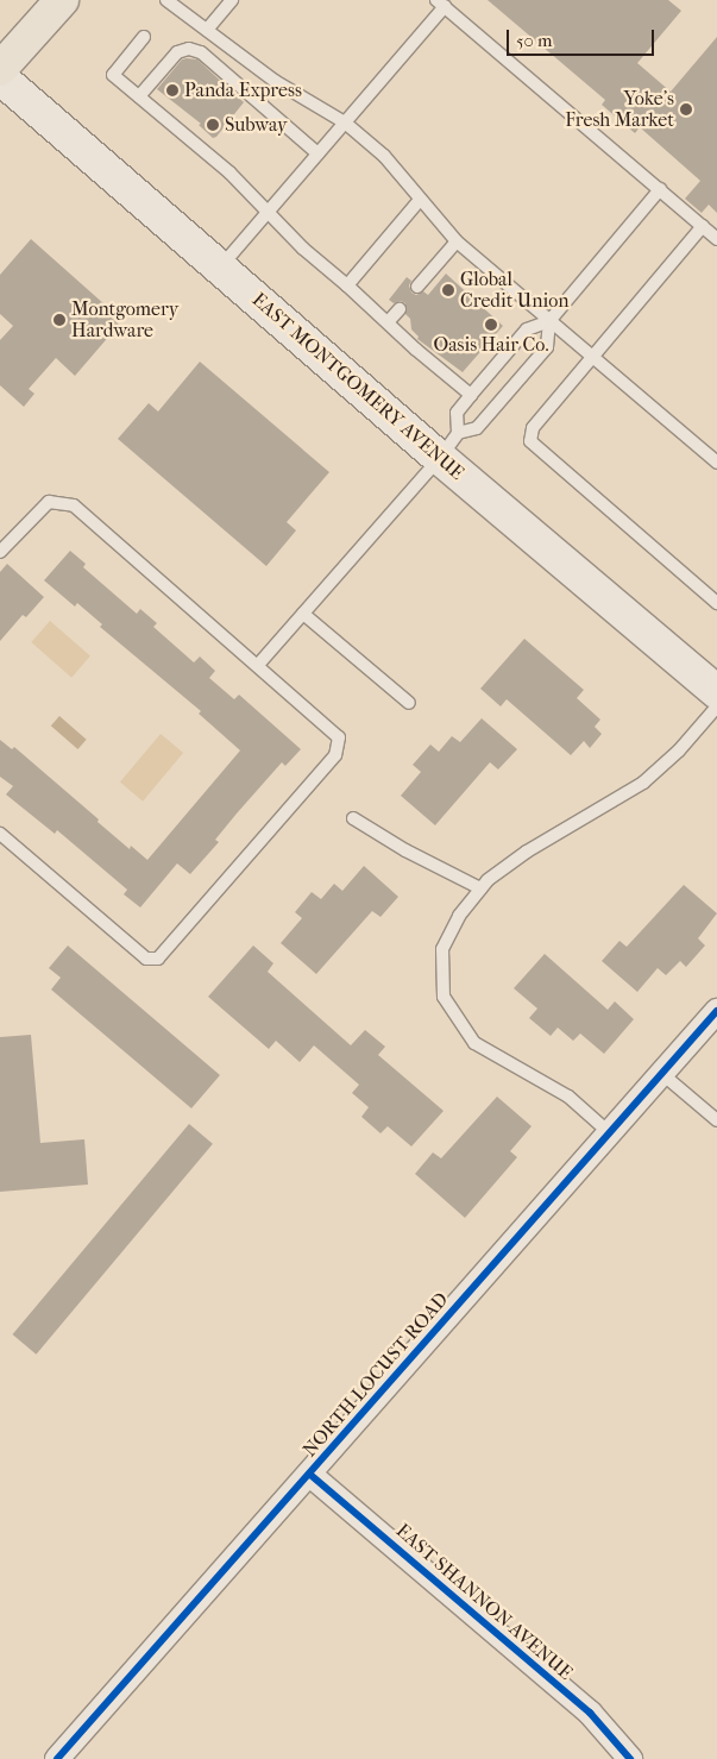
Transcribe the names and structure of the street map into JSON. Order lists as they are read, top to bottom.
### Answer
{
  "streets": {
    "main road": ["EAST MONTGOMERY AVENUE"],
    "street": ["NORTH LOCUST ROAD", "EAST SHANNON AVENUE"]
  },
  "crossings": [
    ["NORTH LOCUST ROAD", "EAST SHANNON AVENUE"]
  ],
  "places": [
    "Panda Express",
    "Yoke's Fresh Market",
    "Subway",
    "Global Credit Union",
    "Montgomery Hardware",
    "Oasis Hair Co."
  ],
  "scale_bar": "50 m"
}
